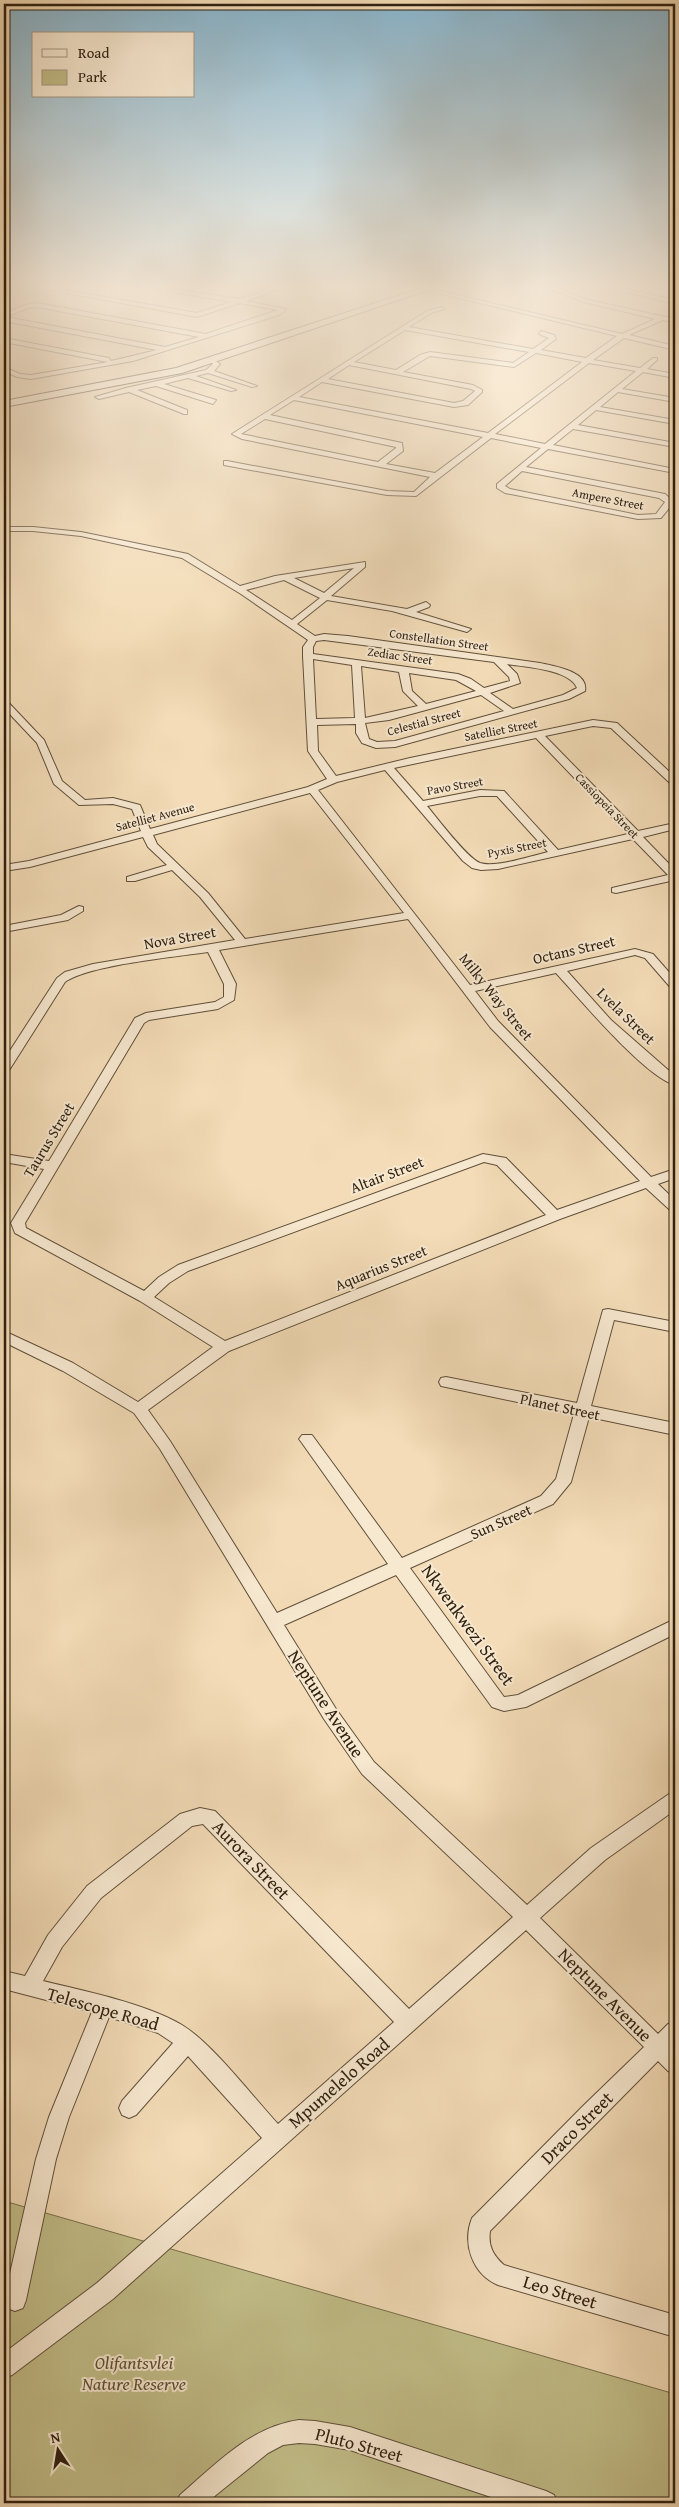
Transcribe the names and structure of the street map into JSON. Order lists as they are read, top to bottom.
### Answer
{
  "streets": {
    "street": [
      "Ampere Street",
      "Constellation Street",
      "Zediac Street",
      "Celestial Street",
      "Satelliet Street",
      "Pavo Street",
      "Cassiopeia Street",
      "Satelliet Avenue",
      "Pyxis Street",
      "Nova Street",
      "Octans Street",
      "Milky Way Street",
      "Lvela Street",
      "Taurus Street",
      "Altair Street",
      "Aquarius Street",
      "Planet Street",
      "Sun Street",
      "Nkwenkwezi Street",
      "Neptune Avenue",
      "Aurora Street",
      "Telescope Road",
      "Mpumelelo Road",
      "Draco Street",
      "Leo Street",
      "Pluto Street"
    ]
  },
  "crossings": [
    ["Constellation Street", "Zediac Street"],
    ["Constellation Street", "Celestial Street"],
    ["Satelliet Street", "Cassiopeia Street"],
    ["Satelliet Street", "Satelliet Avenue"],
    ["Satelliet Street", "Pyxis Street"],
    ["Satelliet Street", "Milky Way Street"],
    ["Pavo Street", "Pyxis Street"],
    ["Cassiopeia Street", "Pyxis Street"],
    ["Satelliet Avenue", "Milky Way Street"],
    ["Nova Street", "Milky Way Street"],
    ["Nova Street", "Taurus Street"],
    ["Octans Street", "Milky Way Street"],
    ["Octans Street", "Lvela Street"],
    ["Milky Way Street", "Aquarius Street"],
    ["Taurus Street", "Altair Street"],
    ["Taurus Street", "Aquarius Street"],
    ["Altair Street", "Aquarius Street"],
    ["Aquarius Street", "Neptune Avenue"],
    ["Planet Street", "Sun Street"],
    ["Sun Street", "Nkwenkwezi Street"],
    ["Sun Street", "Neptune Avenue"],
    ["Neptune Avenue", "Mpumelelo Road"],
    ["Neptune Avenue", "Draco Street"],
    ["Aurora Street", "Telescope Road"],
    ["Aurora Street", "Mpumelelo Road"],
    ["Telescope Road", "Mpumelelo Road"],
    ["Draco Street", "Leo Street"]
  ],
  "parks": ["Olifantsvlei Nature Reserve"],
  "legend": ["Road", "Park"],
  "north": "top"
}
